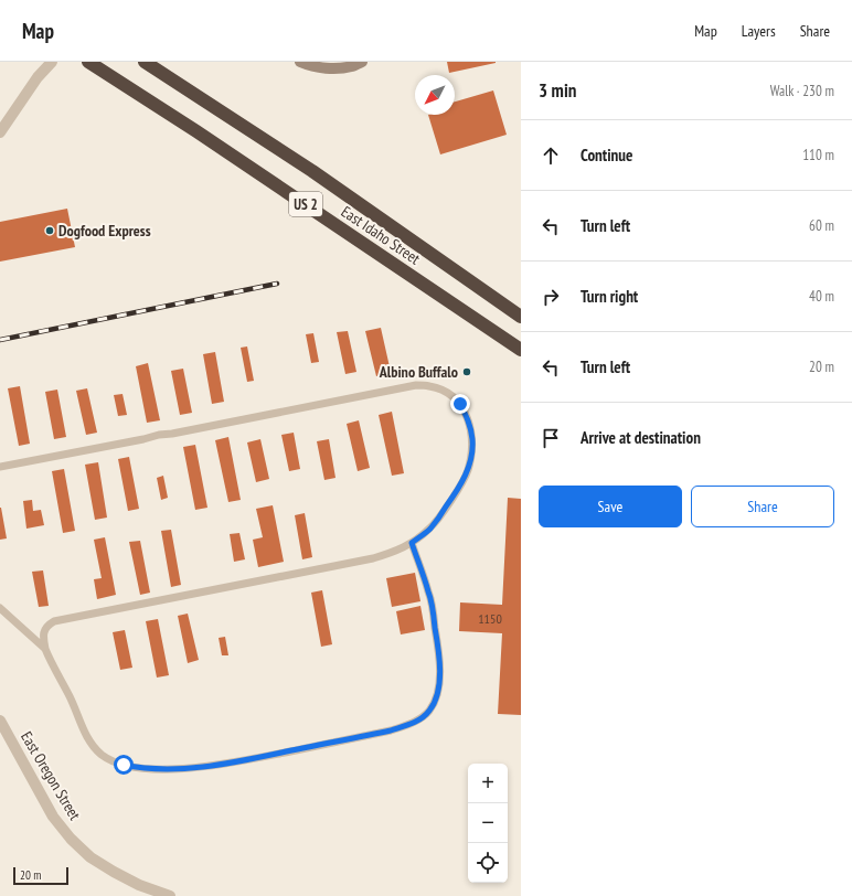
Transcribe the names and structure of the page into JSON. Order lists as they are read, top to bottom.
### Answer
{
  "streets": {
    "highway": ["US 2", "East Idaho Street"],
    "street": ["East Oregon Street"]
  },
  "places": ["Dogfood Express", "Albino Buffalo"],
  "house_numbers": ["1150"],
  "scale_bar": "20 m",
  "north": "bottom left",
  "page": {
    "header": "Map",
    "nav": ["Map", "Layers", "Share"],
    "heading": ["3 min", "Walk · 230 m"],
    "list": [
      ["Continue", "110 m"],
      ["Turn left", "60 m"],
      ["Turn right", "40 m"],
      ["Turn left", "20 m"],
      "Arrive at destination"
    ],
    "buttons": ["Save", "Share"],
    "map_buttons": ["+", "−"],
    "scale": "20 m"
  }
}
